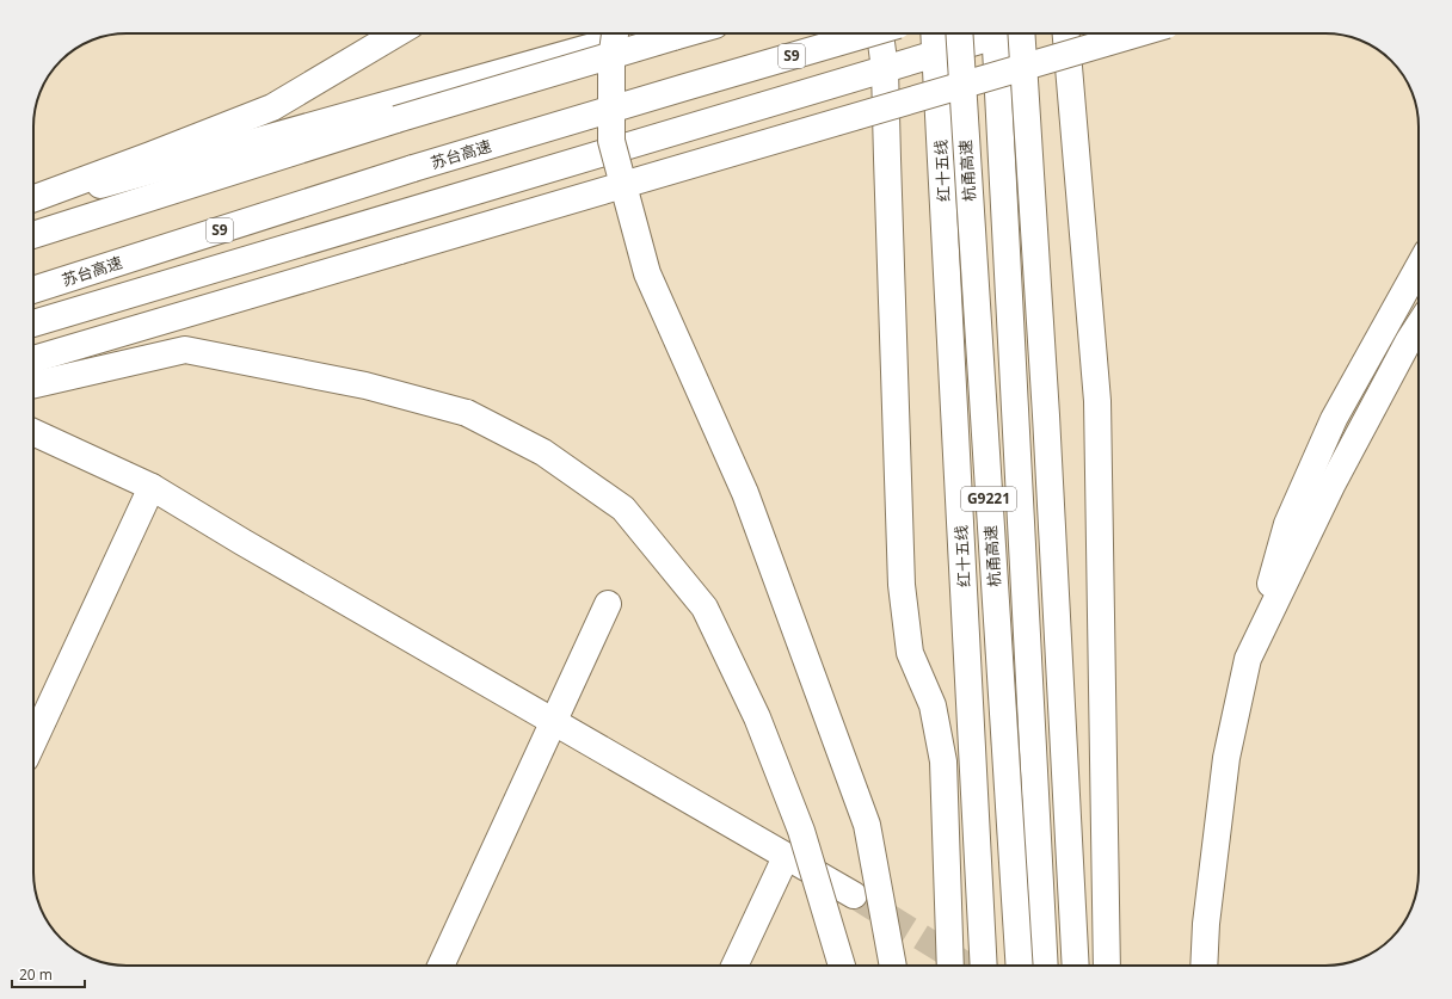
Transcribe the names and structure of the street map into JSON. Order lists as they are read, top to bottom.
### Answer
{
  "streets": {
    "main road": [
      "S9",
      "苏台高速",
      "红十五线",
      "杭甬高速",
      "G9221"
    ]
  },
  "scale_bar": "20 m"
}
